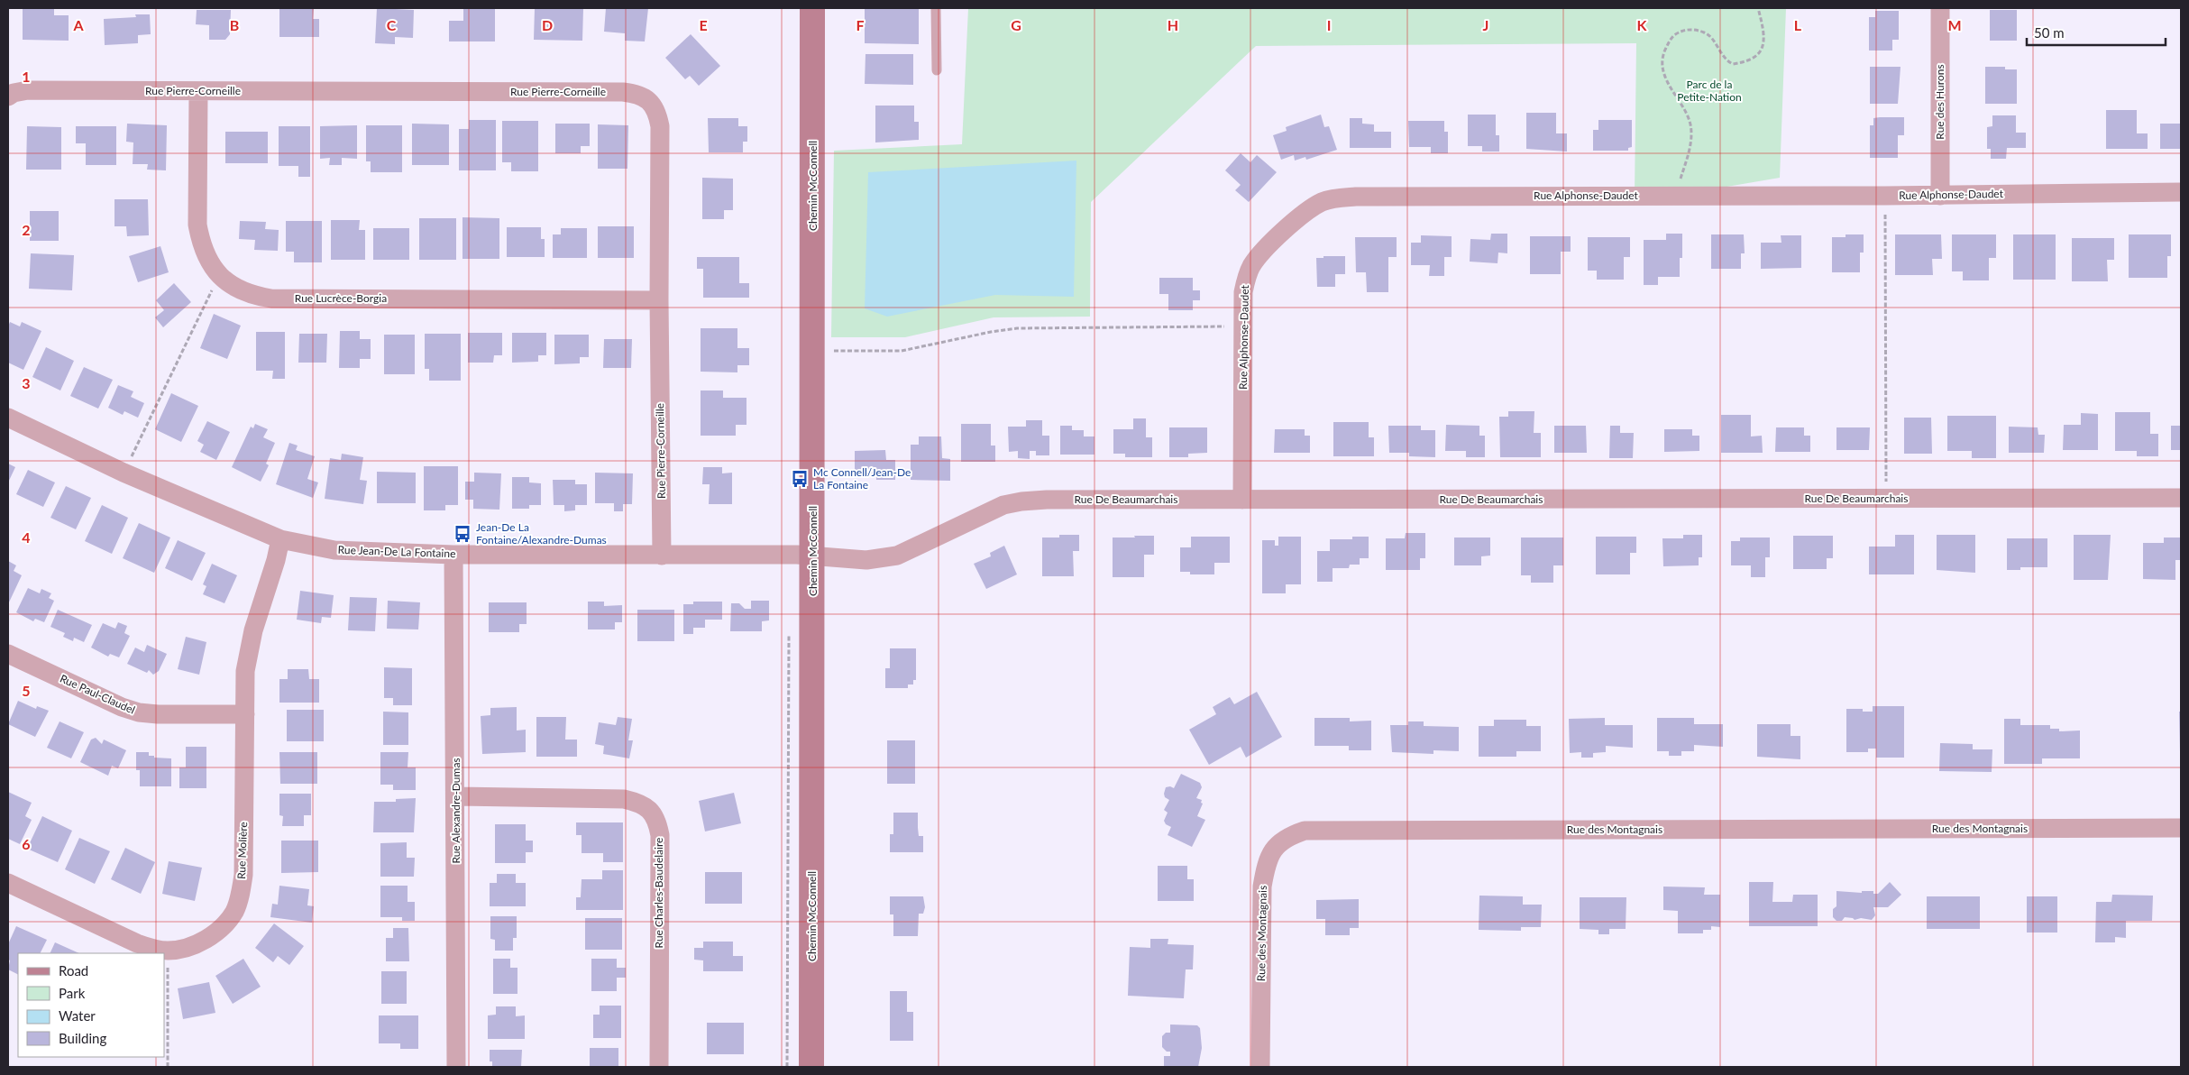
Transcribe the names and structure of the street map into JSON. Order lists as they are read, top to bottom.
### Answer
{
  "streets": {
    "street": [
      "Rue Pierre-Corneille",
      "Rue des Hurons",
      "Chemin McConnell",
      "Rue Alphonse-Daudet",
      "Rue Lucrèce-Borgia",
      "Rue De Beaumarchais",
      "Rue Jean-De La Fontaine",
      "Rue Paul-Claudel",
      "Rue Alexandre-Dumas",
      "Rue des Montagnais",
      "Rue Molière",
      "Rue Charles-Baudelaire"
    ]
  },
  "crossings": [
    ["Rue Pierre-Corneille", "Rue Lucrèce-Borgia"],
    ["Rue Pierre-Corneille", "Rue Jean-De La Fontaine"],
    ["Rue des Hurons", "Rue Alphonse-Daudet"],
    ["Chemin McConnell", "Rue De Beaumarchais"],
    ["Chemin McConnell", "Rue Jean-De La Fontaine"],
    ["Rue Alphonse-Daudet", "Rue De Beaumarchais"],
    ["Rue De Beaumarchais", "Rue Jean-De La Fontaine"],
    ["Rue Jean-De La Fontaine", "Rue Alexandre-Dumas"],
    ["Rue Jean-De La Fontaine", "Rue Molière"],
    ["Rue Paul-Claudel", "Rue Molière"],
    ["Rue Alexandre-Dumas", "Rue Charles-Baudelaire"]
  ],
  "parks": ["Parc de la Petite-Nation"],
  "places": {
    "bus stop": ["Mc Connell/Jean-De La Fontaine", "Jean-De La Fontaine/Alexandre-Dumas"]
  },
  "legend": [
    "Road",
    "Park",
    "Water",
    "Building"
  ],
  "scale_bar": "50 m",
  "grid": {
    "columns": [
      "A",
      "B",
      "C",
      "D",
      "E",
      "F",
      "G",
      "H",
      "I",
      "J",
      "K",
      "L",
      "M"
    ],
    "rows": [
      "1",
      "2",
      "3",
      "4",
      "5",
      "6"
    ]
  }
}
